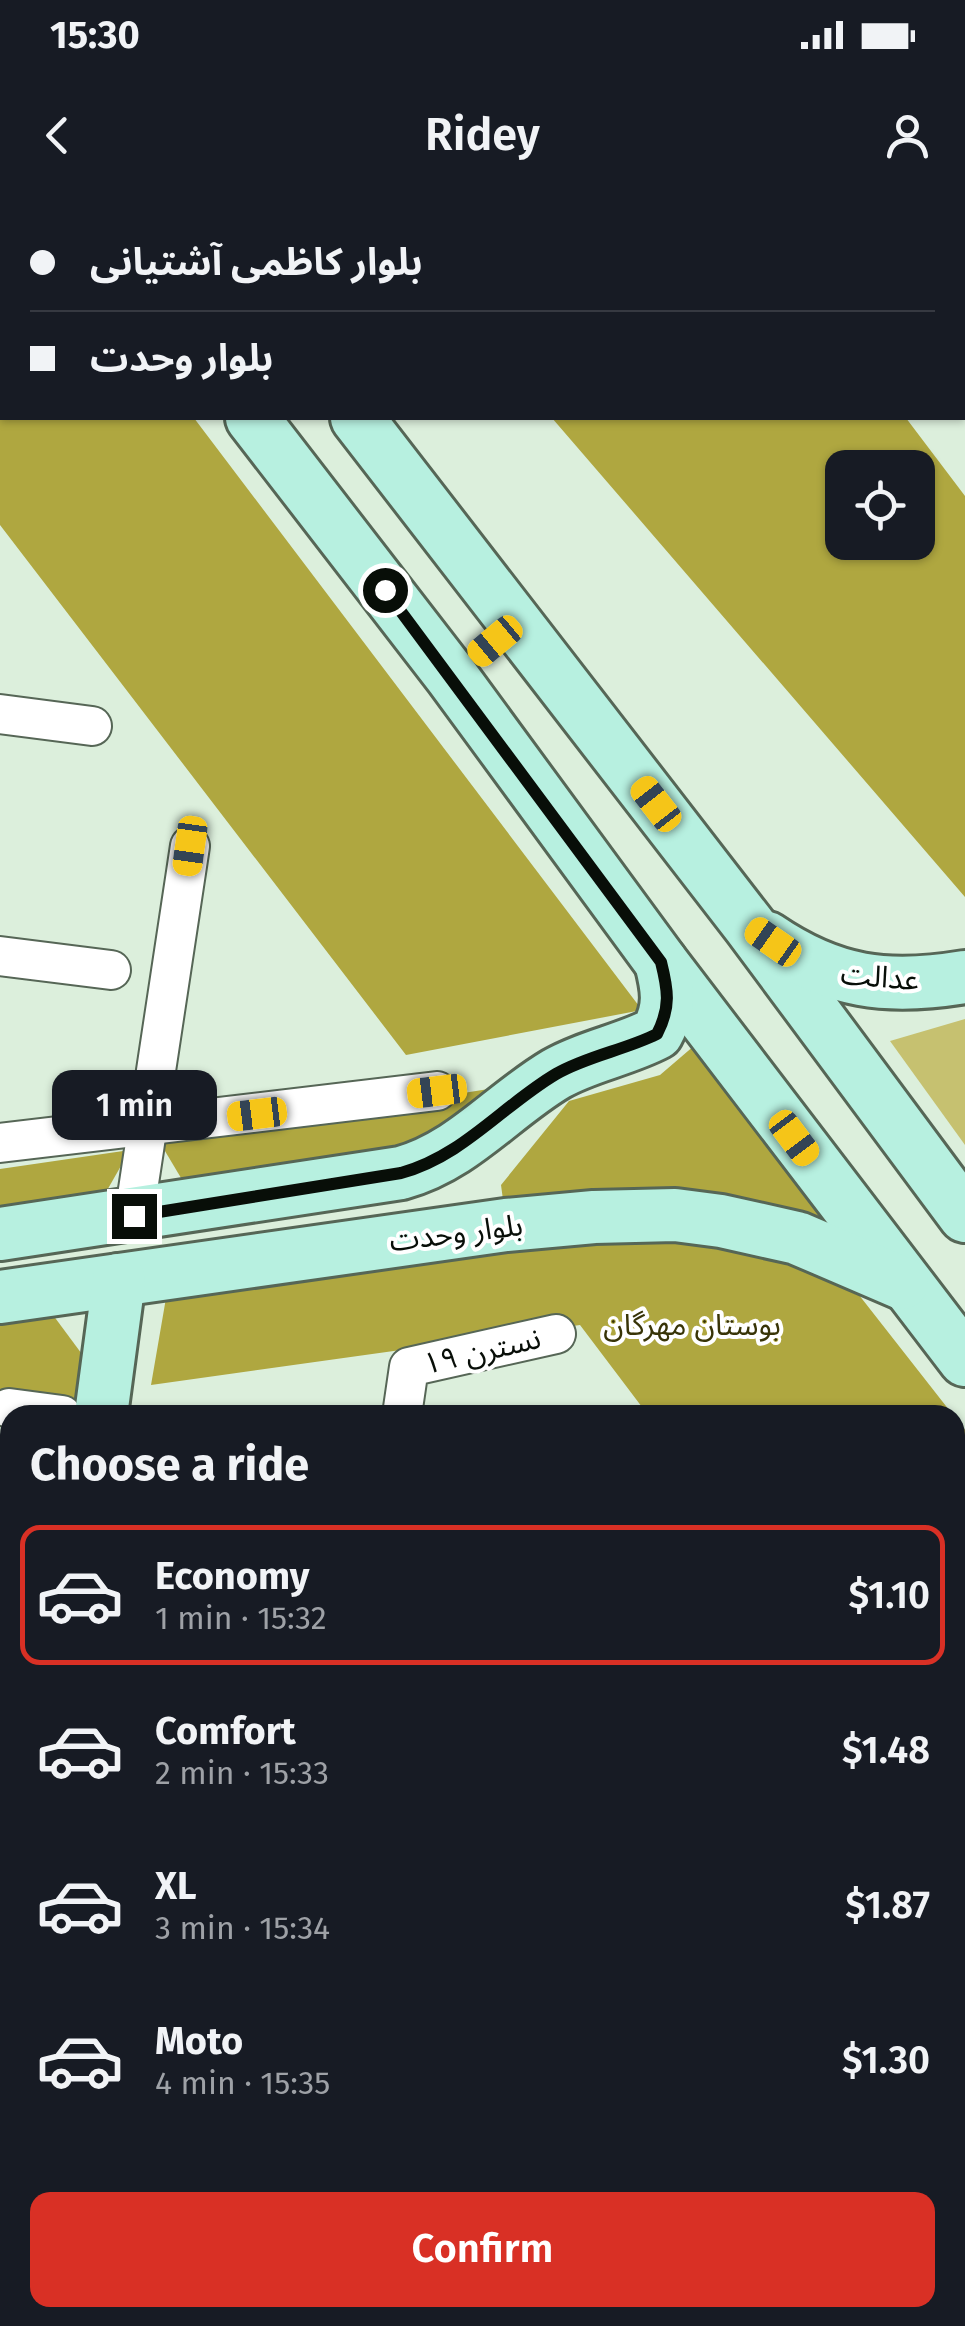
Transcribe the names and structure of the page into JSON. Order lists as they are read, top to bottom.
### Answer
{
  "streets": {
    "main road": ["عدالت", "بلوار وحدت"],
    "street": ["نسترن ۱۹"]
  },
  "parks": ["بوستان مهرگان"],
  "page": {
    "status": "15:30",
    "header": "Ridey",
    "banner": ["بلوار کاظمی آشتیانی", "بلوار وحدت"],
    "bubble": "1 min",
    "heading": "Choose a ride",
    "list": [
      {
        "name": "Economy",
        "note": "1 min · 15:32",
        "value": "$1.10"
      },
      {
        "name": "Comfort",
        "note": "2 min · 15:33",
        "value": "$1.48"
      },
      {
        "name": "XL",
        "note": "3 min · 15:34",
        "value": "$1.87"
      },
      {
        "name": "Moto",
        "note": "4 min · 15:35",
        "value": "$1.30"
      }
    ],
    "buttons": "Confirm"
  }
}
